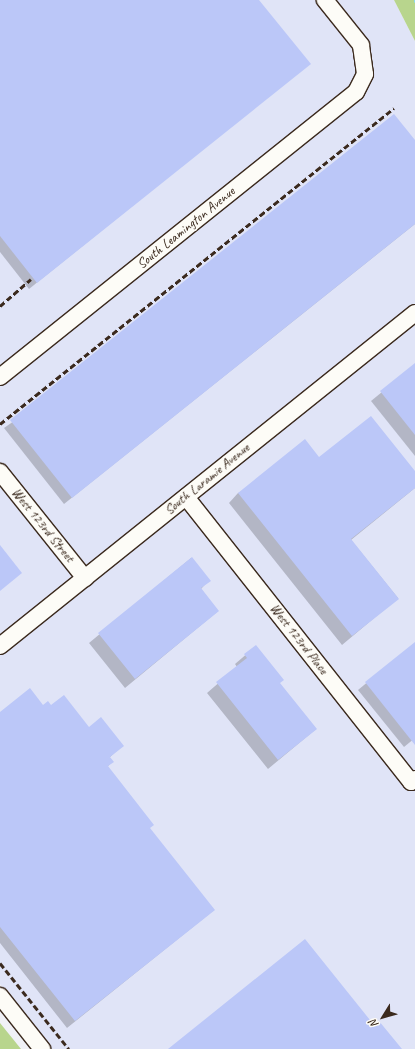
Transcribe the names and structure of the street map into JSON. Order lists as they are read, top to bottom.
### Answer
{
  "streets": {
    "street": [
      "South Leamington Avenue",
      "South Laramie Avenue",
      "West 123rd Street",
      "West 123rd Place"
    ]
  },
  "crossings": [
    ["South Laramie Avenue", "West 123rd Street"],
    ["South Laramie Avenue", "West 123rd Place"]
  ],
  "north": "bottom left"
}
